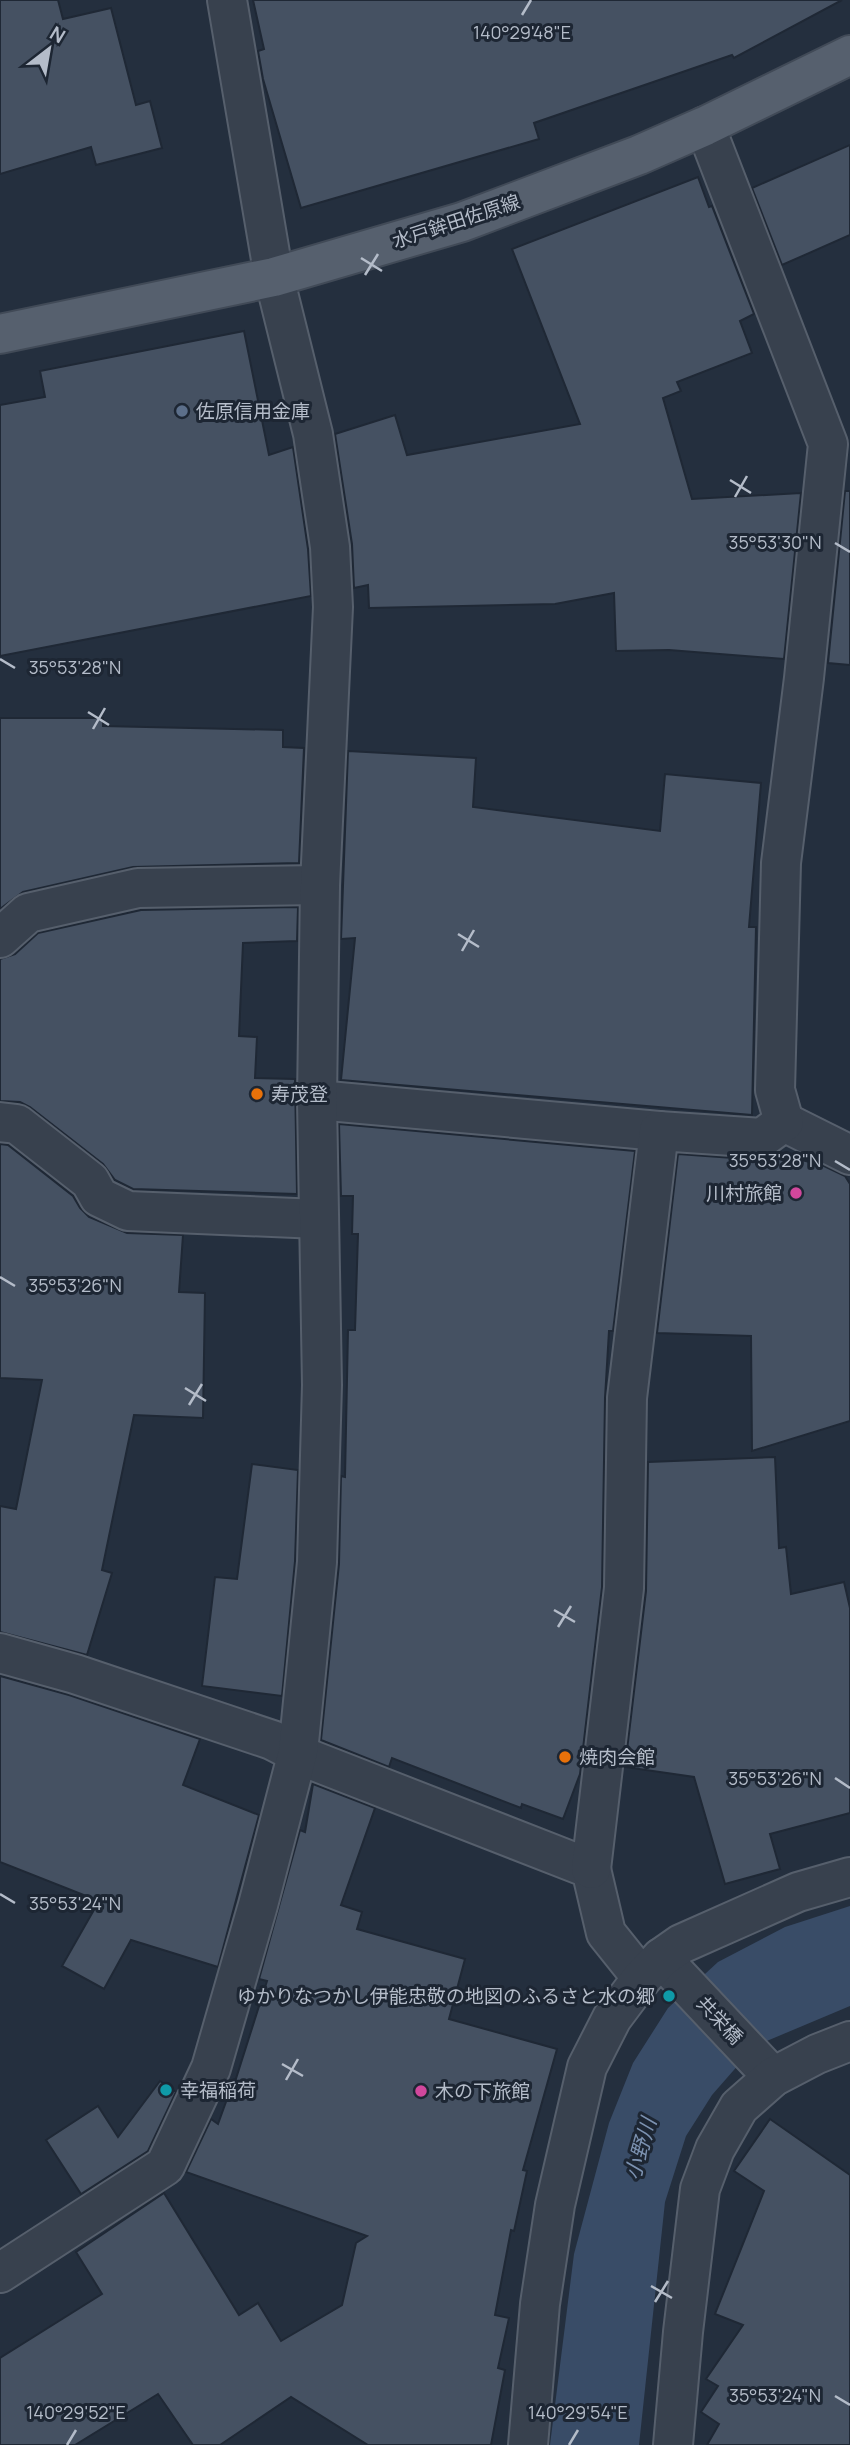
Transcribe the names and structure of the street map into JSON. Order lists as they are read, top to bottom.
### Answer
{
  "streets": {
    "main road": ["水戸鉾田佐原線"],
    "street": ["共栄橋"]
  },
  "water": ["小野川"],
  "places": [
    "佐原信用金庫",
    "寿茂登",
    "川村旅館",
    "焼肉会館",
    "ゆかりなつかし伊能忠敬の地図のふるさと水の郷",
    "幸福稲荷",
    "木の下旅館"
  ],
  "north": "top right",
  "coordinates": [
    "140°29'48\"E",
    "35°53'30\"N",
    "35°53'28\"N",
    "35°53'26\"N",
    "35°53'24\"N",
    "140°29'52\"E",
    "140°29'54\"E"
  ]
}
